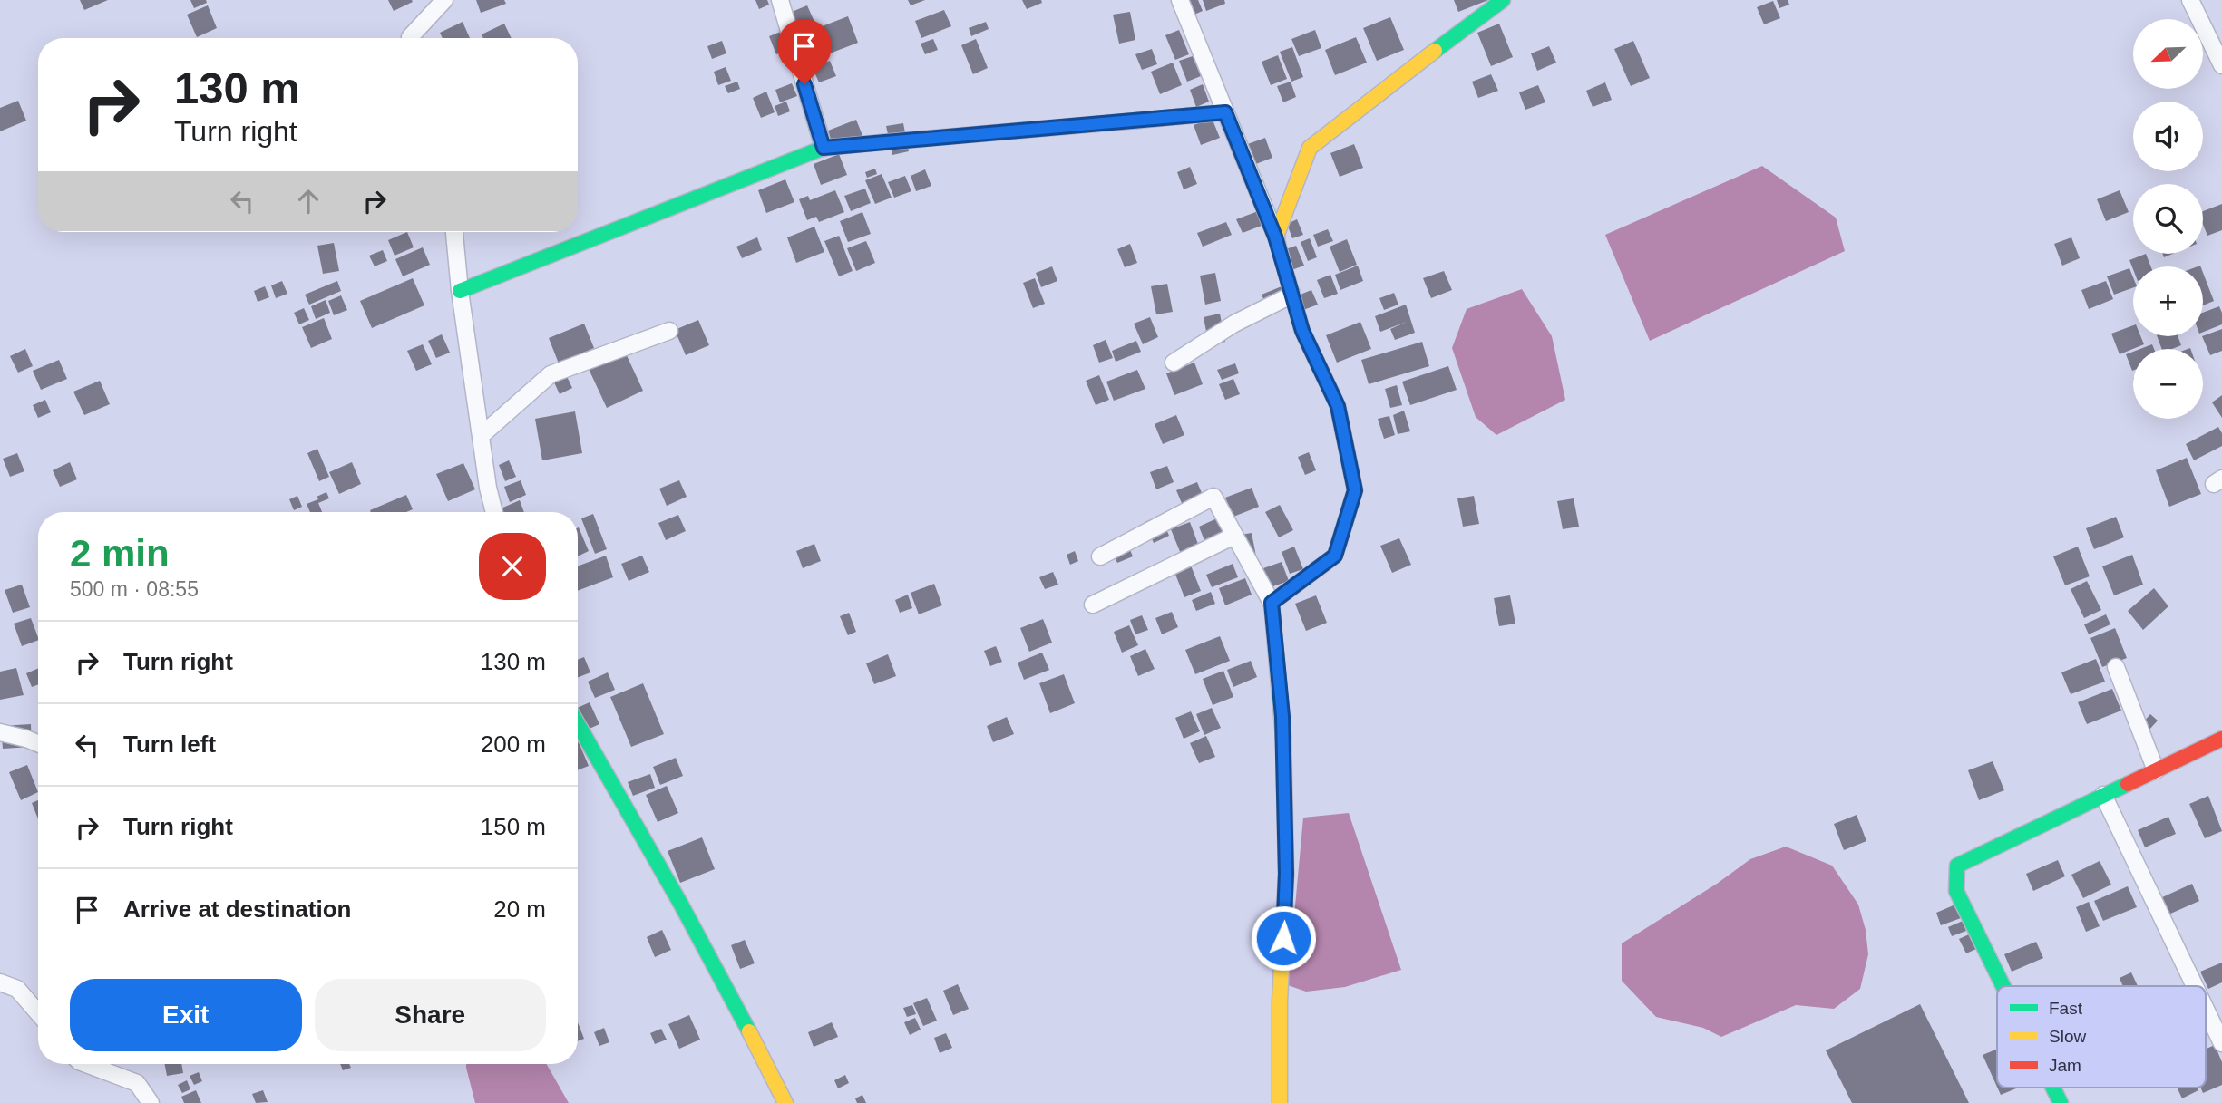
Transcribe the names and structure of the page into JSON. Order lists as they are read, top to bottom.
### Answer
{
  "legend": ["Fast", "Slow", "Jam"],
  "north": "bottom left",
  "page": {
    "map_buttons": ["+", "−"],
    "turn": ["130 m", "Turn right"],
    "heading": ["2 min", "500 m · 08:55"],
    "list": [
      {
        "name": "Turn right",
        "value": "130 m"
      },
      {
        "name": "Turn left",
        "value": "200 m"
      },
      {
        "name": "Turn right",
        "value": "150 m"
      },
      {
        "name": "Arrive at destination",
        "value": "20 m"
      }
    ],
    "buttons": ["Exit", "Share"]
  }
}
